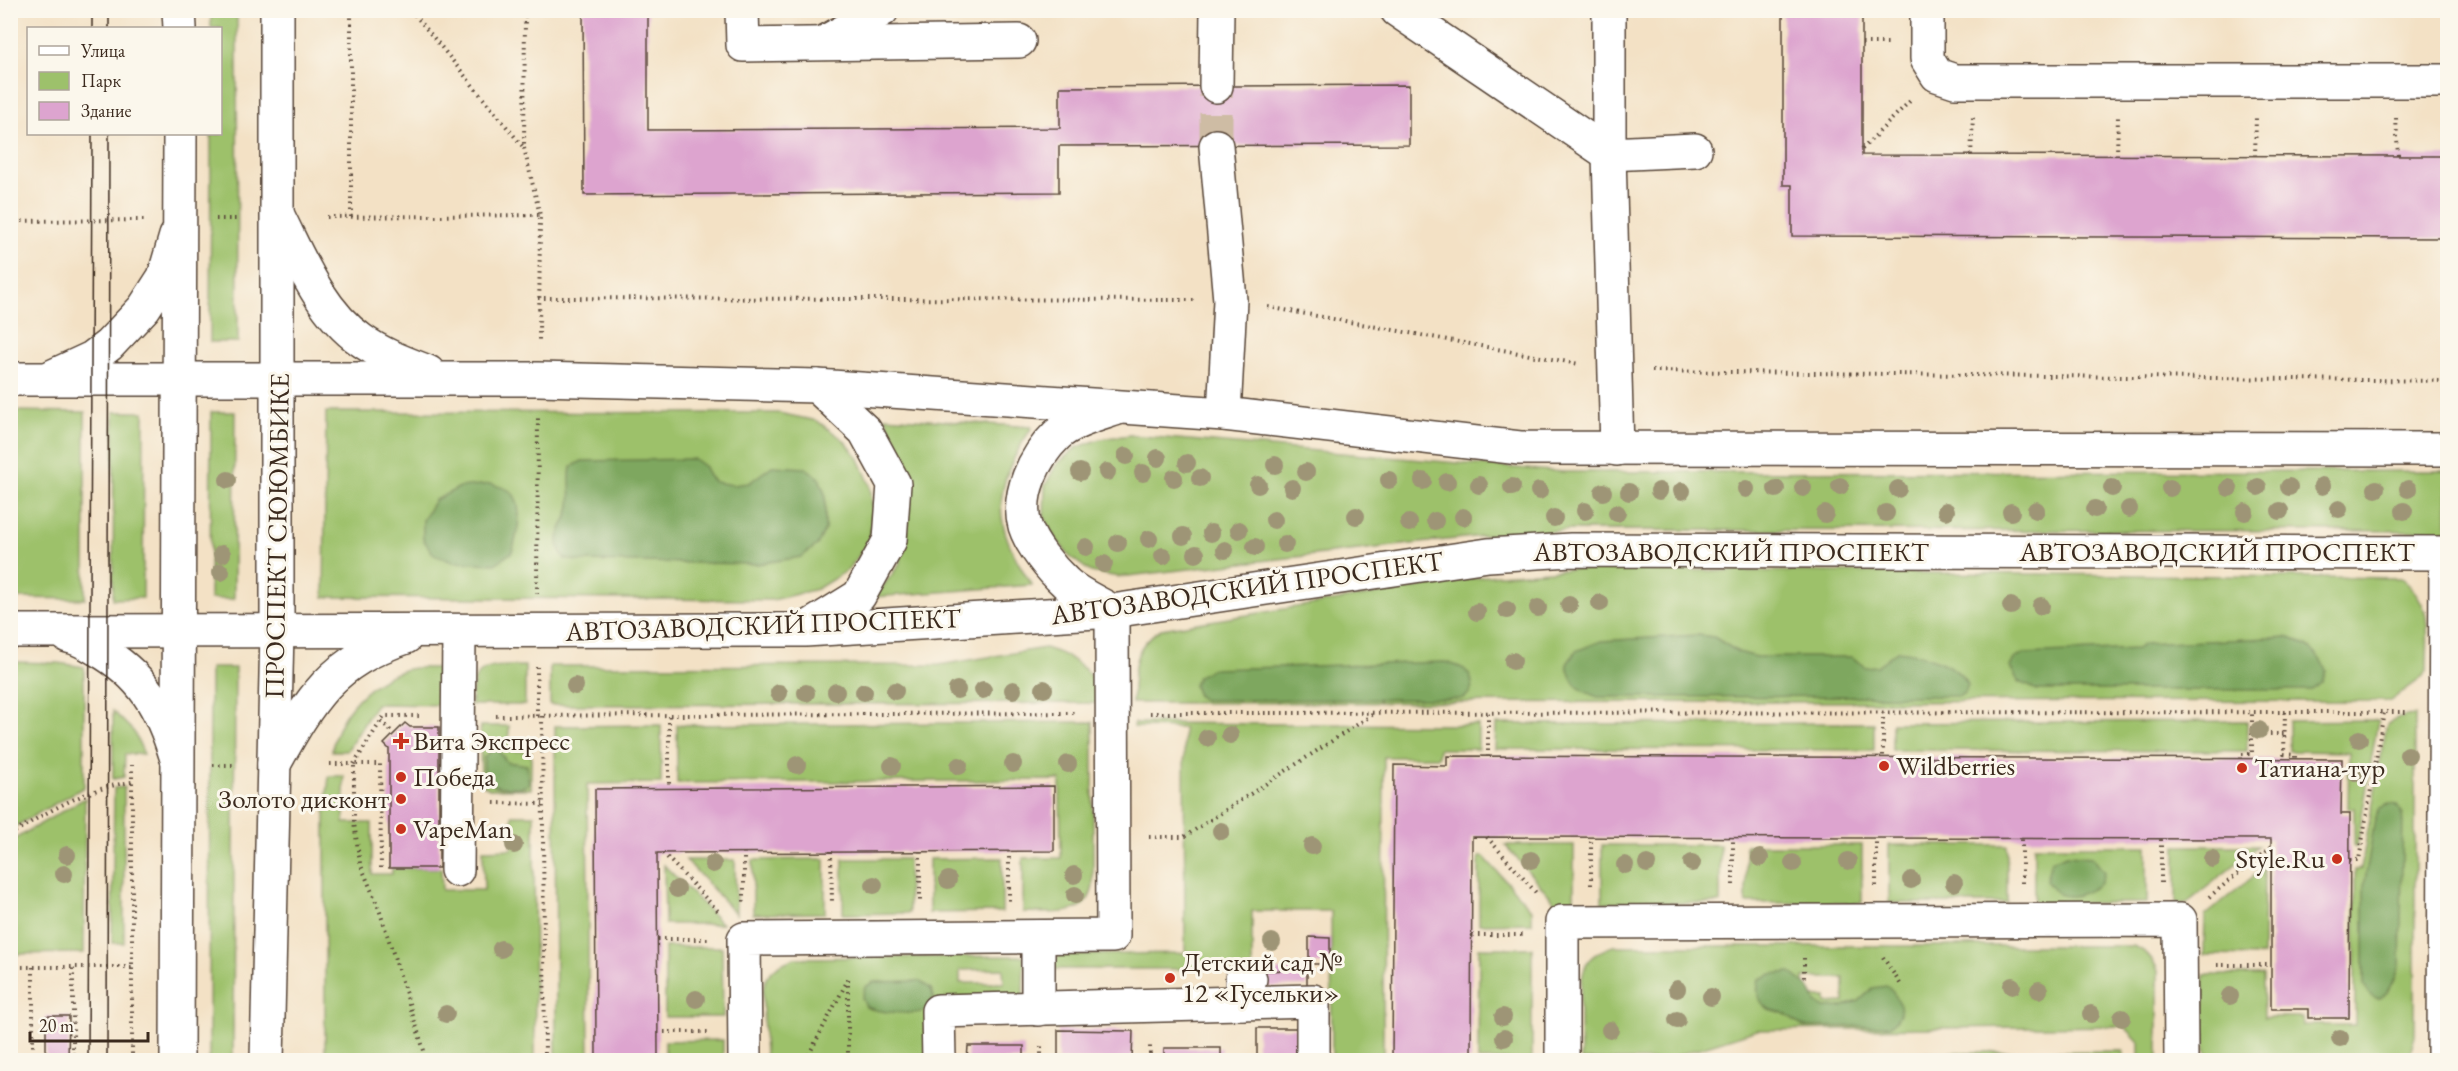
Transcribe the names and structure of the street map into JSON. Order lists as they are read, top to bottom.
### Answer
{
  "streets": {
    "street": ["ПРОСПЕКТ СЮЮМБИКЕ", "АВТОЗАВОДСКИЙ ПРОСПЕКТ"]
  },
  "crossings": [
    ["ПРОСПЕКТ СЮЮМБИКЕ", "АВТОЗАВОДСКИЙ ПРОСПЕКТ"]
  ],
  "places": {
    "health": ["Вита Экспресс"],
    "other": [
      "Wildberries",
      "Татиана-тур",
      "Победа",
      "Золото дисконт",
      "VapeMan",
      "Style.Ru",
      "Детский сад № 12 «Гусельки»"
    ]
  },
  "legend": ["Улица", "Парк", "Здание"],
  "scale_bar": "20 m"
}
